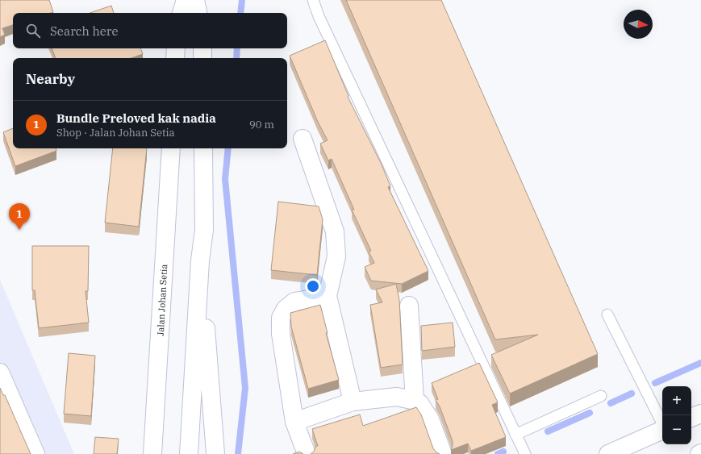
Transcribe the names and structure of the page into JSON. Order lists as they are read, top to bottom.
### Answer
{
  "streets": {
    "main road": ["Jalan Johan Setia"]
  },
  "north": "right",
  "page": {
    "search": "Search here",
    "heading": "Nearby",
    "list": [
      {
        "mark": "1",
        "name": "Bundle Preloved kak nadia",
        "note": "Shop · Jalan Johan Setia",
        "value": "90 m"
      }
    ],
    "pins": "1",
    "map_buttons": ["+", "−"]
  }
}
